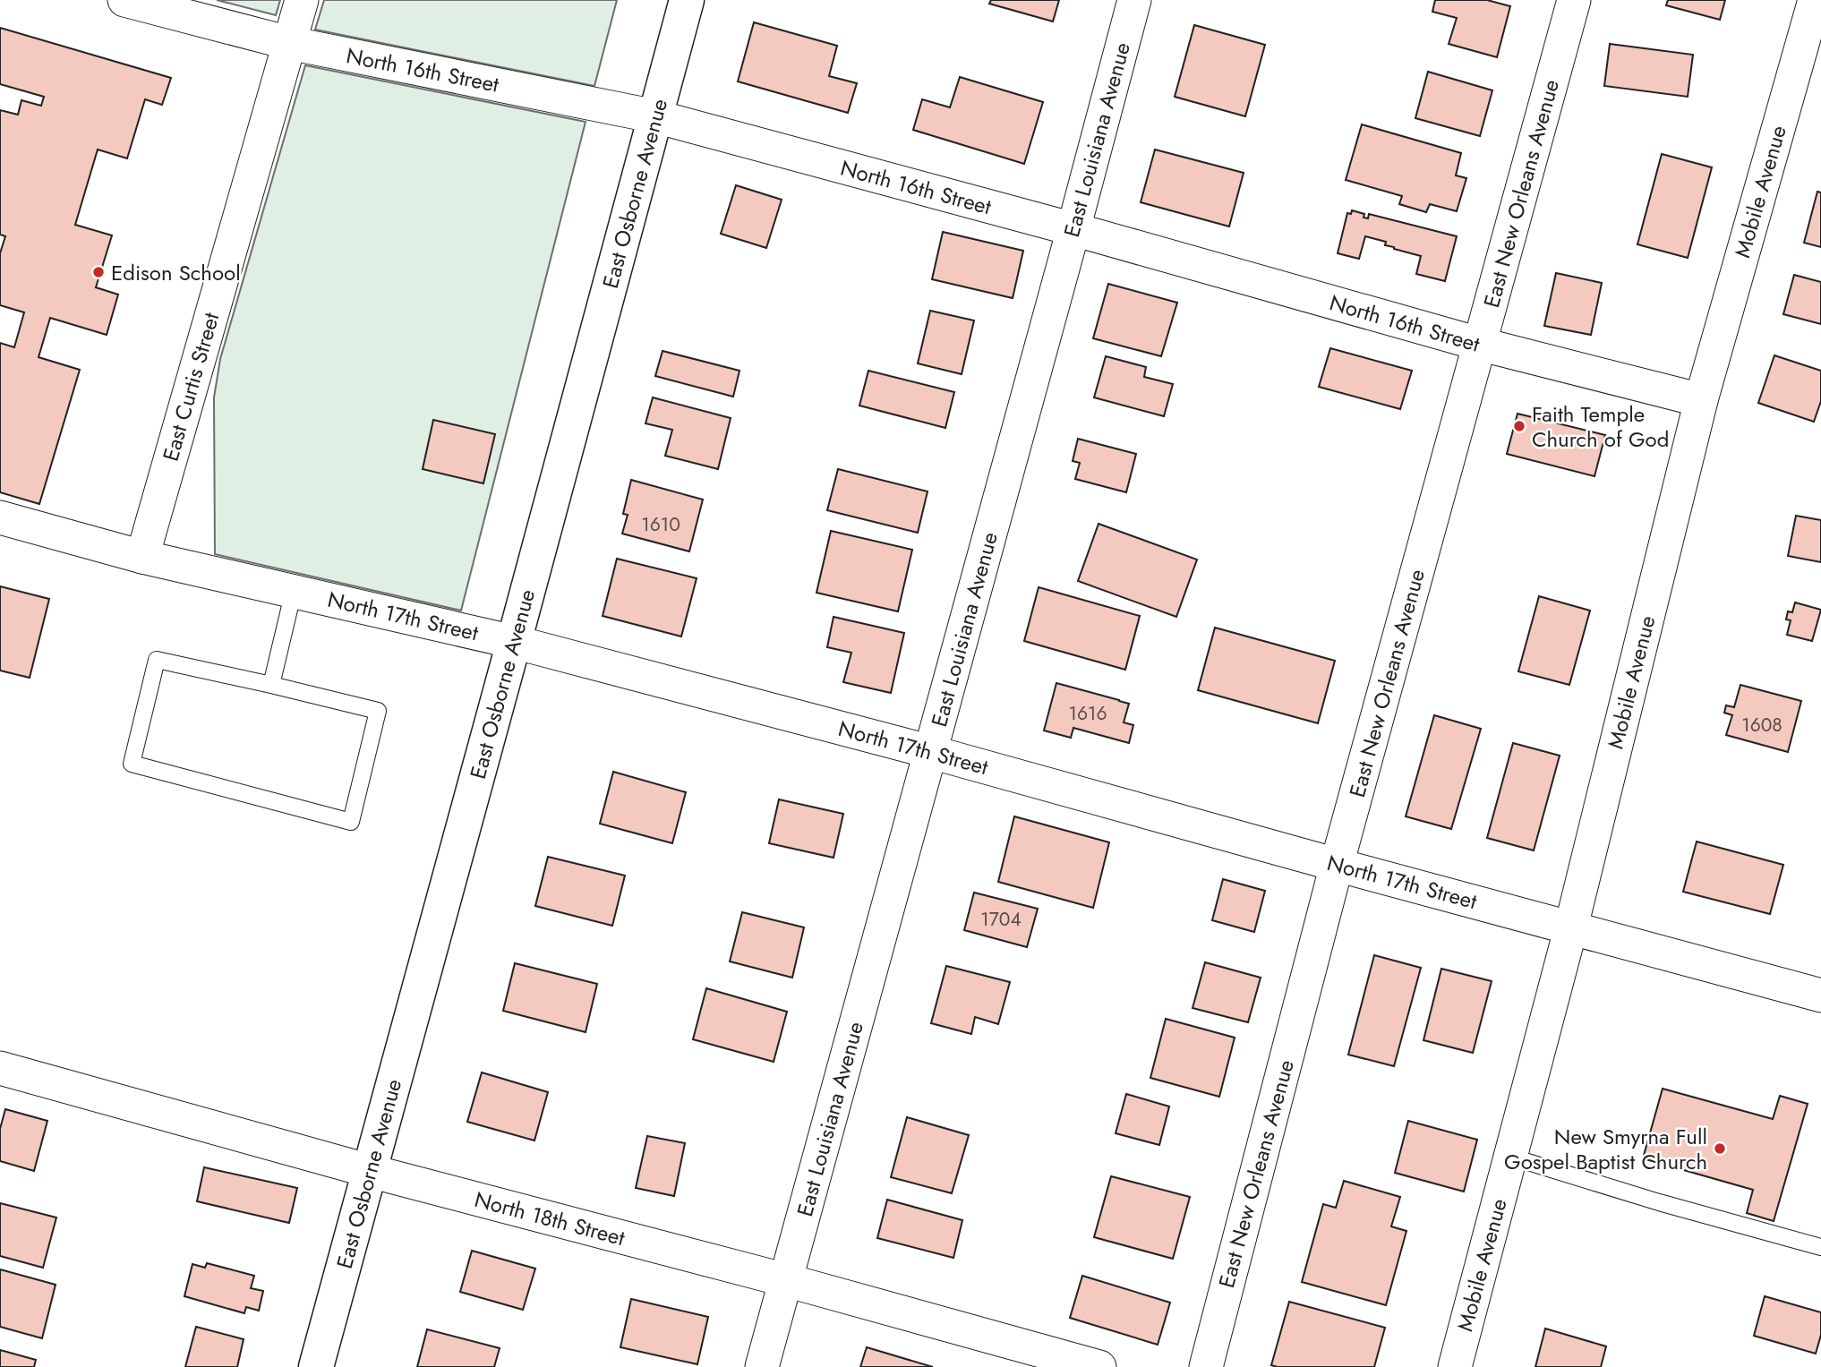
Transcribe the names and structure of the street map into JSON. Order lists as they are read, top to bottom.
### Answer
{
  "streets": {
    "street": [
      "North 16th Street",
      "East Louisiana Avenue",
      "Mobile Avenue",
      "East Osborne Avenue",
      "East New Orleans Avenue",
      "East Curtis Street",
      "North 17th Street",
      "North 18th Street"
    ]
  },
  "crossings": [
    ["North 16th Street", "East Louisiana Avenue"],
    ["North 16th Street", "Mobile Avenue"],
    ["North 16th Street", "East Osborne Avenue"],
    ["North 16th Street", "East New Orleans Avenue"],
    ["North 16th Street", "East Curtis Street"],
    ["East Louisiana Avenue", "North 17th Street"],
    ["East Louisiana Avenue", "North 18th Street"],
    ["Mobile Avenue", "North 17th Street"],
    ["East Osborne Avenue", "North 17th Street"],
    ["East Osborne Avenue", "North 18th Street"],
    ["East New Orleans Avenue", "North 17th Street"],
    ["East Curtis Street", "North 17th Street"]
  ],
  "places": ["Edison School", "Faith Temple Church of God", "New Smyrna Full Gospel Baptist Church"],
  "house_numbers": [
    "1610",
    "1616",
    "1608",
    "1704"
  ]
}
